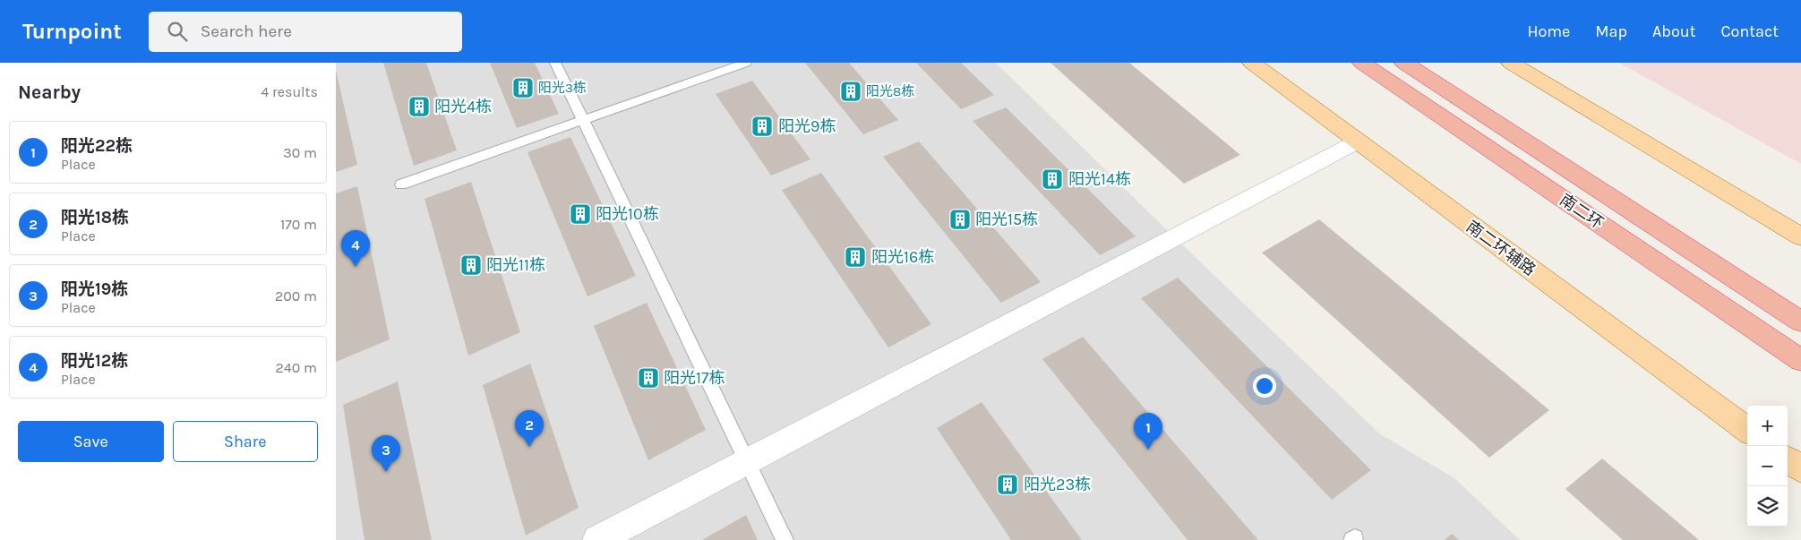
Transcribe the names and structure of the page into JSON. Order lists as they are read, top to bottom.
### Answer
{
  "streets": {
    "highway": ["南二环"],
    "main road": ["南二环辅路"]
  },
  "places": {
    "building": [
      "阳光3栋",
      "阳光8栋",
      "阳光4栋",
      "阳光9栋",
      "阳光14栋",
      "阳光10栋",
      "阳光15栋",
      "阳光16栋",
      "阳光11栋",
      "阳光17栋",
      "阳光23栋"
    ]
  },
  "page": {
    "header": "Turnpoint",
    "search": "Search here",
    "nav": [
      "Home",
      "Map",
      "About",
      "Contact"
    ],
    "heading": ["Nearby", "4 results"],
    "list": [
      {
        "mark": "1",
        "name": "阳光22栋",
        "note": "Place",
        "value": "30 m"
      },
      {
        "mark": "2",
        "name": "阳光18栋",
        "note": "Place",
        "value": "170 m"
      },
      {
        "mark": "3",
        "name": "阳光19栋",
        "note": "Place",
        "value": "200 m"
      },
      {
        "mark": "4",
        "name": "阳光12栋",
        "note": "Place",
        "value": "240 m"
      }
    ],
    "pins": [
      "4",
      "2",
      "1",
      "3"
    ],
    "map_buttons": ["+", "−"],
    "buttons": ["Save", "Share"]
  }
}
